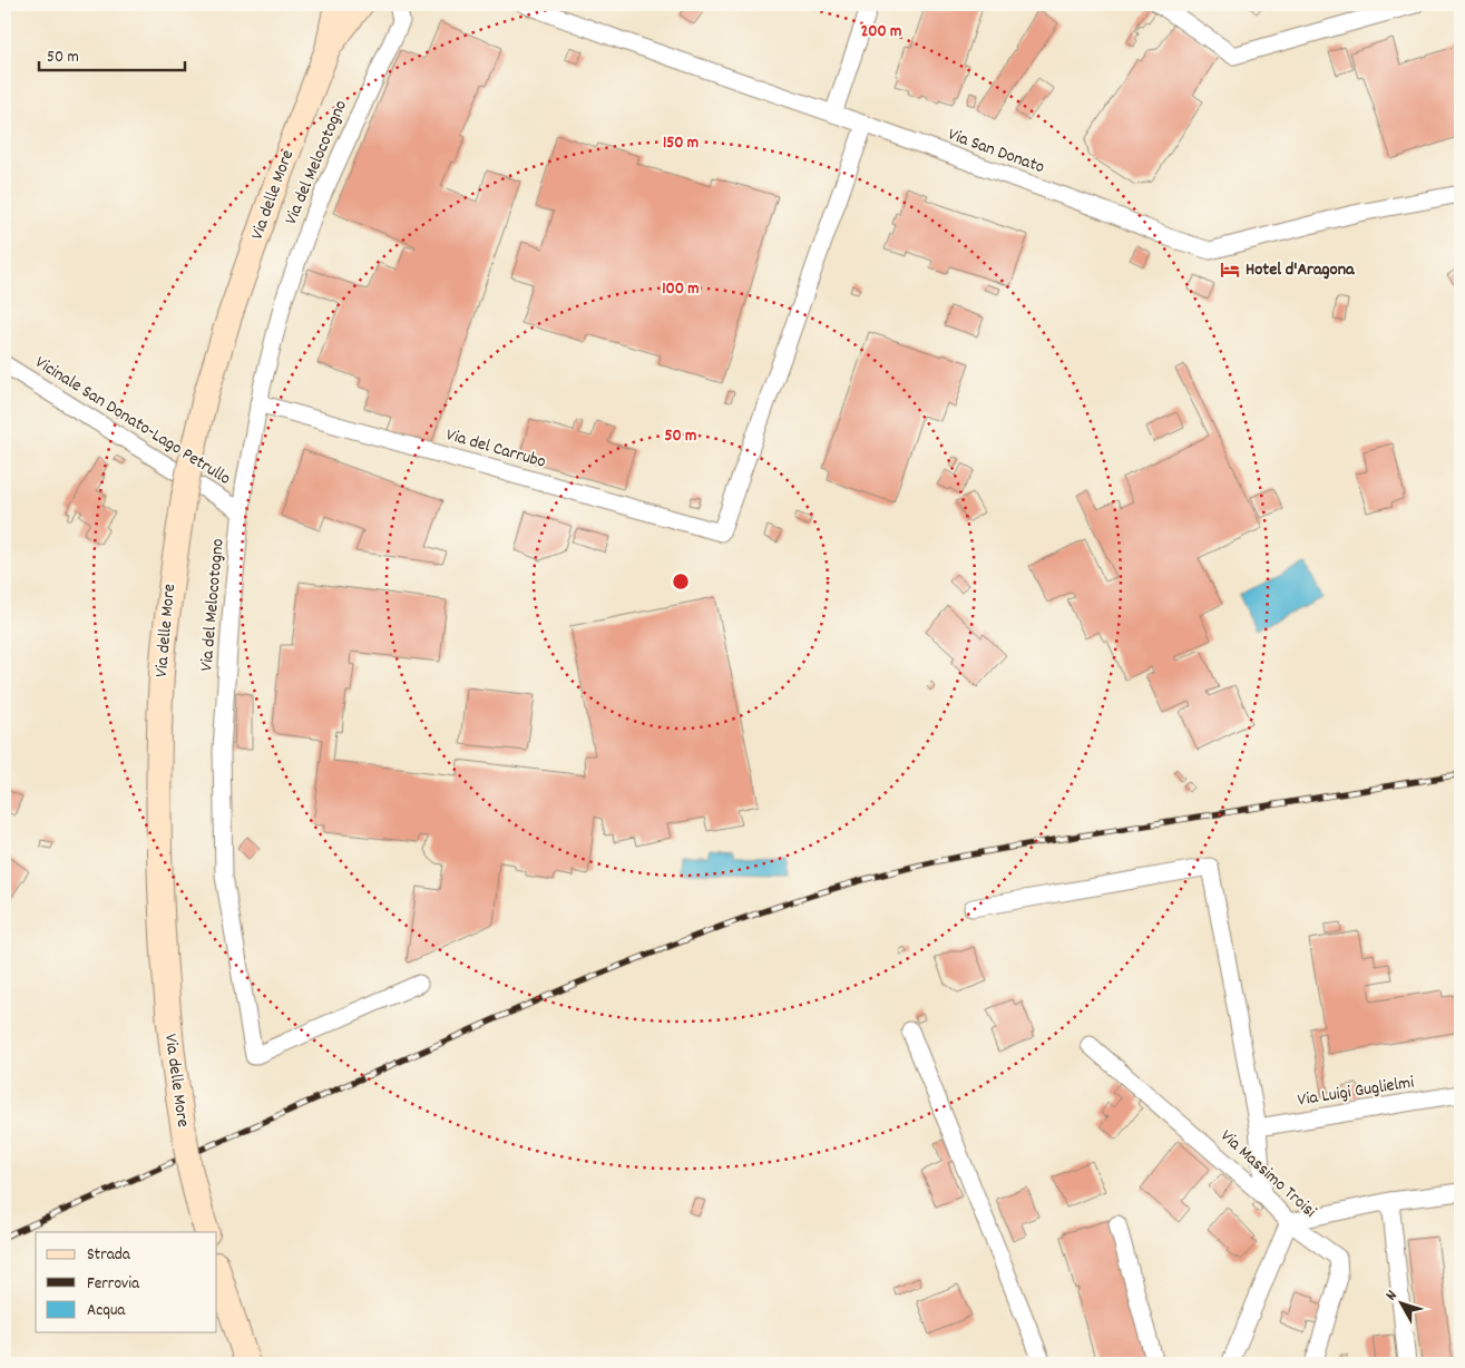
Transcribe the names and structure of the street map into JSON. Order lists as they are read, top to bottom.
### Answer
{
  "streets": {
    "main road": ["Via delle More"],
    "street": [
      "Via San Donato",
      "Via del Melocotogno",
      "Vicinale San Donato-Lago Petrullo",
      "Via del Carrubo",
      "Via Luigi Guglielmi",
      "Via Massimo Troisi"
    ]
  },
  "crossings": [
    ["Via San Donato", "Via del Carrubo"],
    ["Via del Melocotogno", "Vicinale San Donato-Lago Petrullo"],
    ["Via del Melocotogno", "Via del Carrubo"]
  ],
  "places": {
    "hotel": ["Hotel d'Aragona"]
  },
  "legend": ["Strada", "Ferrovia", "Acqua"],
  "scale_bar": "50 m",
  "north": "top left",
  "rings": [
    "200 m",
    "150 m",
    "100 m",
    "50 m"
  ]
}
